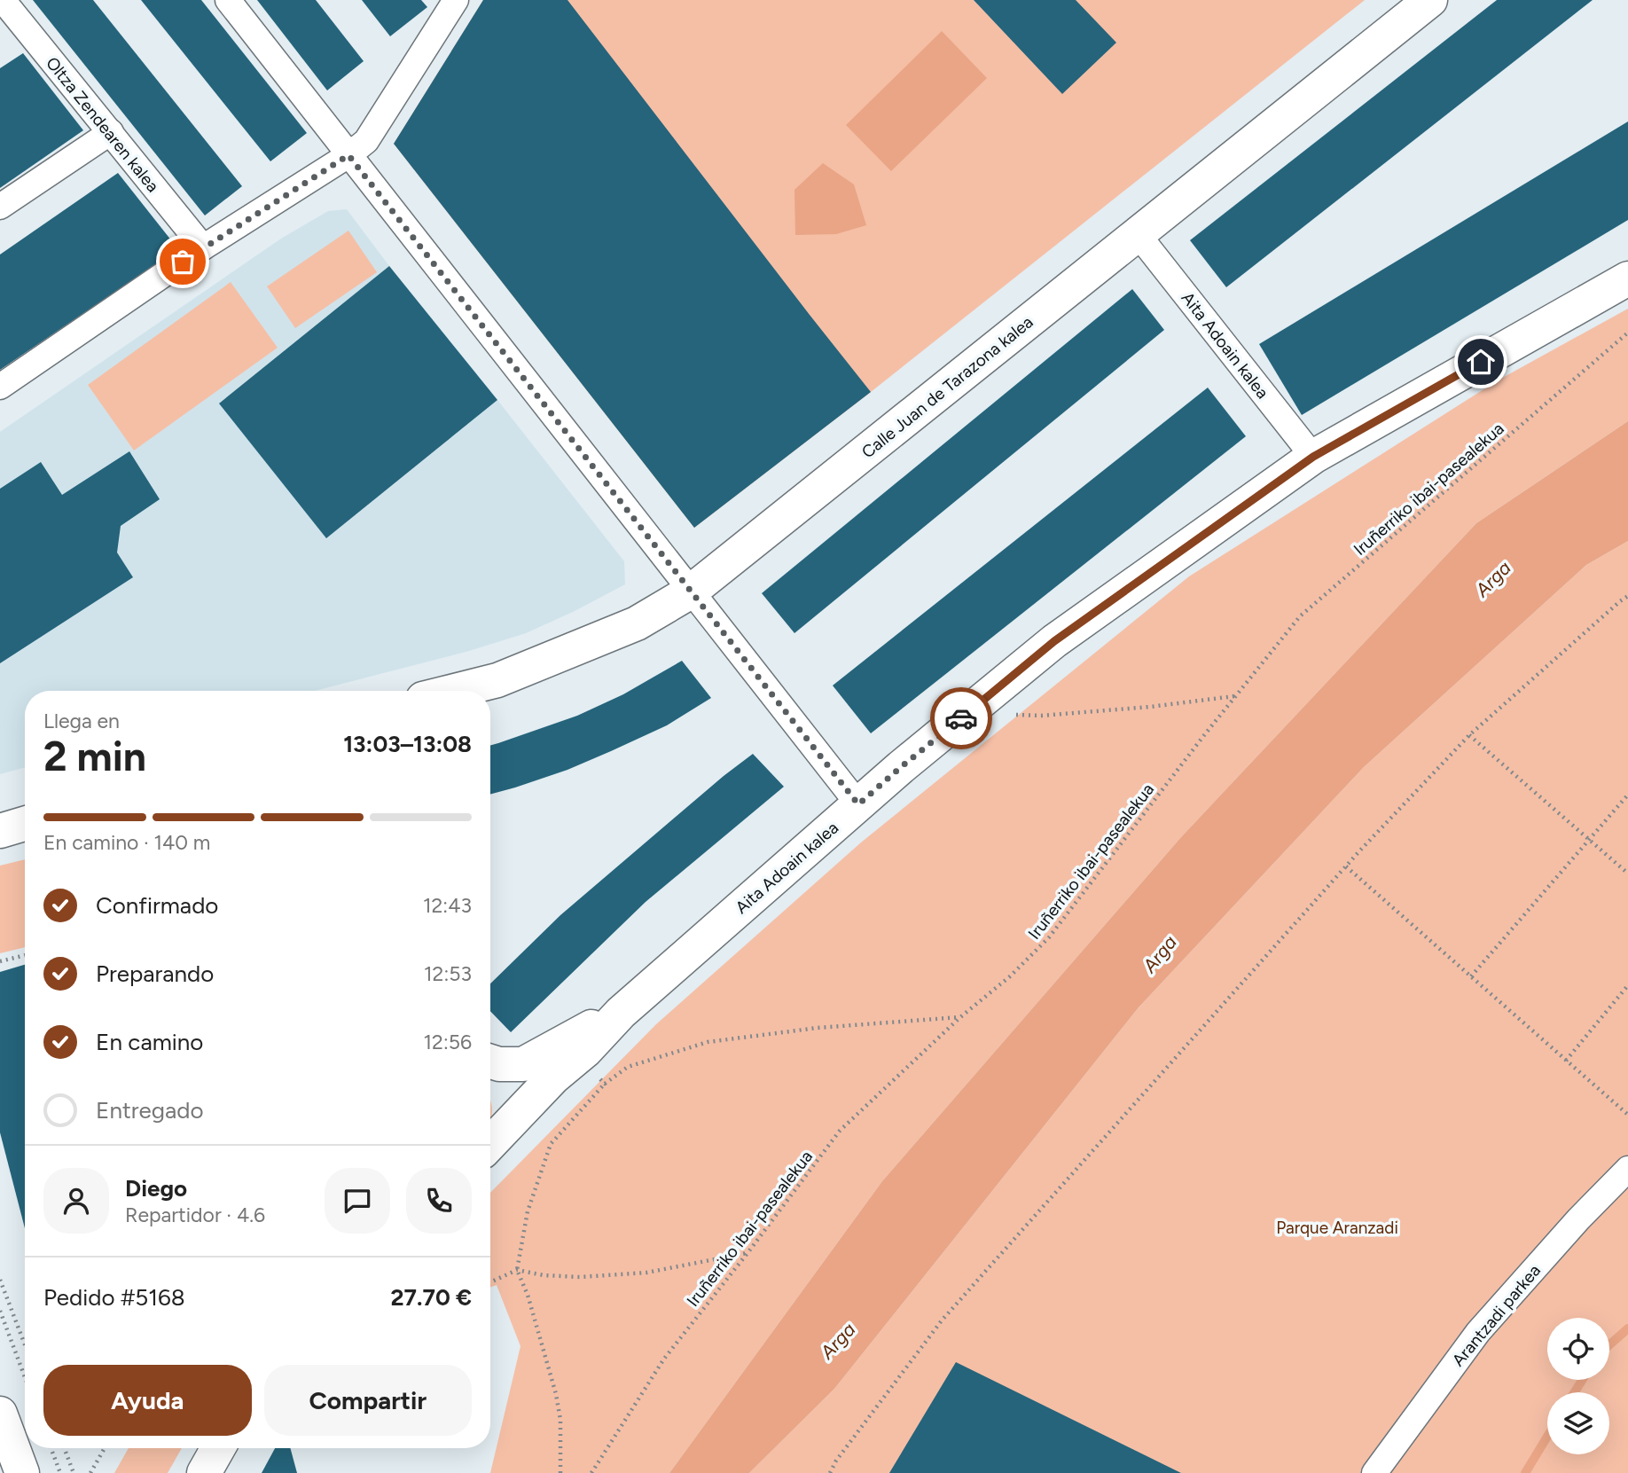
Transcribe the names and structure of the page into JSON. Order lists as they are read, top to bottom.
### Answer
{
  "streets": {
    "street": [
      "Oltza Zendearen kalea",
      "Aita Adoain kalea",
      "Calle Juan de Tarazona kalea",
      "Arantzadi parkea"
    ],
    "path": ["Iruñerriko ibai-pasealekua"]
  },
  "crossings": [
    ["Aita Adoain kalea", "Calle Juan de Tarazona kalea"]
  ],
  "water": ["Arga"],
  "parks": ["Parque Aranzadi"],
  "page": {
    "heading": ["2 min", "Llega en", "13:03–13:08"],
    "panel": [
      "Diego",
      "Repartidor · 4.6",
      "Pedido #5168",
      "27.70 €"
    ],
    "bar": "En camino · 140 m",
    "list": [
      ["Confirmado", "12:43"],
      ["Preparando", "12:53"],
      ["En camino", "12:56"],
      "Entregado"
    ],
    "buttons": ["Ayuda", "Compartir"]
  }
}
